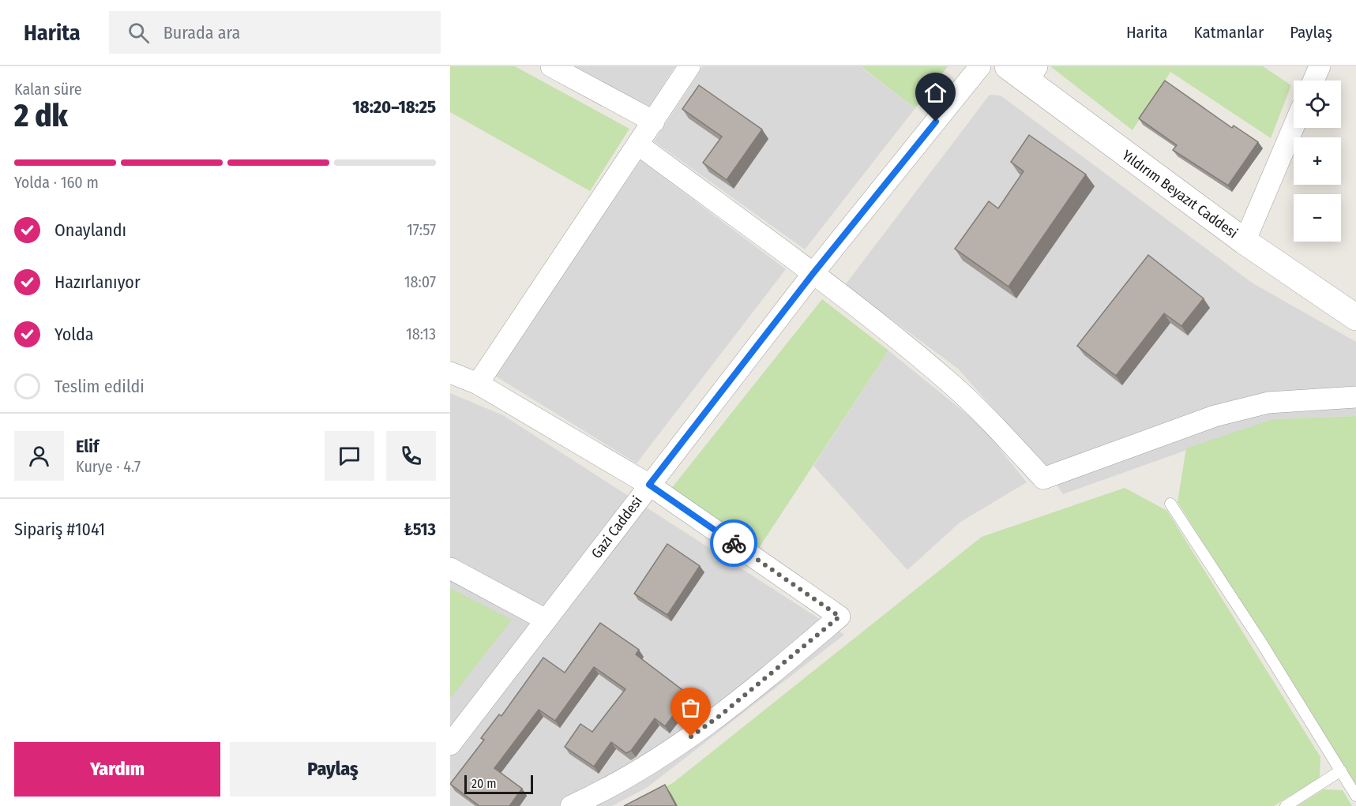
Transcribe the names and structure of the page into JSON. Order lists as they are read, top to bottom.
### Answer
{
  "streets": {
    "street": ["Yıldırım Beyazıt Caddesi", "Gazi Caddesi"]
  },
  "scale_bar": "20 m",
  "page": {
    "header": "Harita",
    "search": "Burada ara",
    "nav": ["Harita", "Katmanlar", "Paylaş"],
    "heading": ["2 dk", "Kalan süre", "18:20–18:25"],
    "panel": [
      "Elif",
      "Kurye · 4.7",
      "Sipariş #1041",
      "₺513"
    ],
    "map_buttons": ["+", "−"],
    "bar": "Yolda · 160 m",
    "list": [
      ["Onaylandı", "17:57"],
      ["Hazırlanıyor", "18:07"],
      ["Yolda", "18:13"],
      "Teslim edildi"
    ],
    "buttons": ["Yardım", "Paylaş"],
    "scale": "20 m"
  }
}
